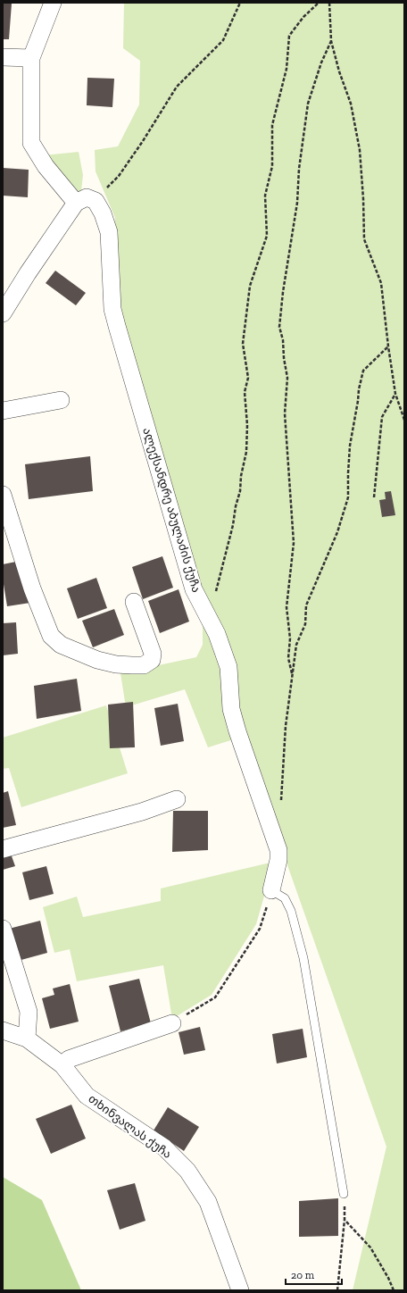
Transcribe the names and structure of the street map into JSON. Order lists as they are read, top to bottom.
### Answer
{
  "streets": {
    "street": ["ალექსანდრე აბულაძის ქუჩა", "თხინვალას ქუჩა"]
  },
  "scale_bar": "20 m"
}
